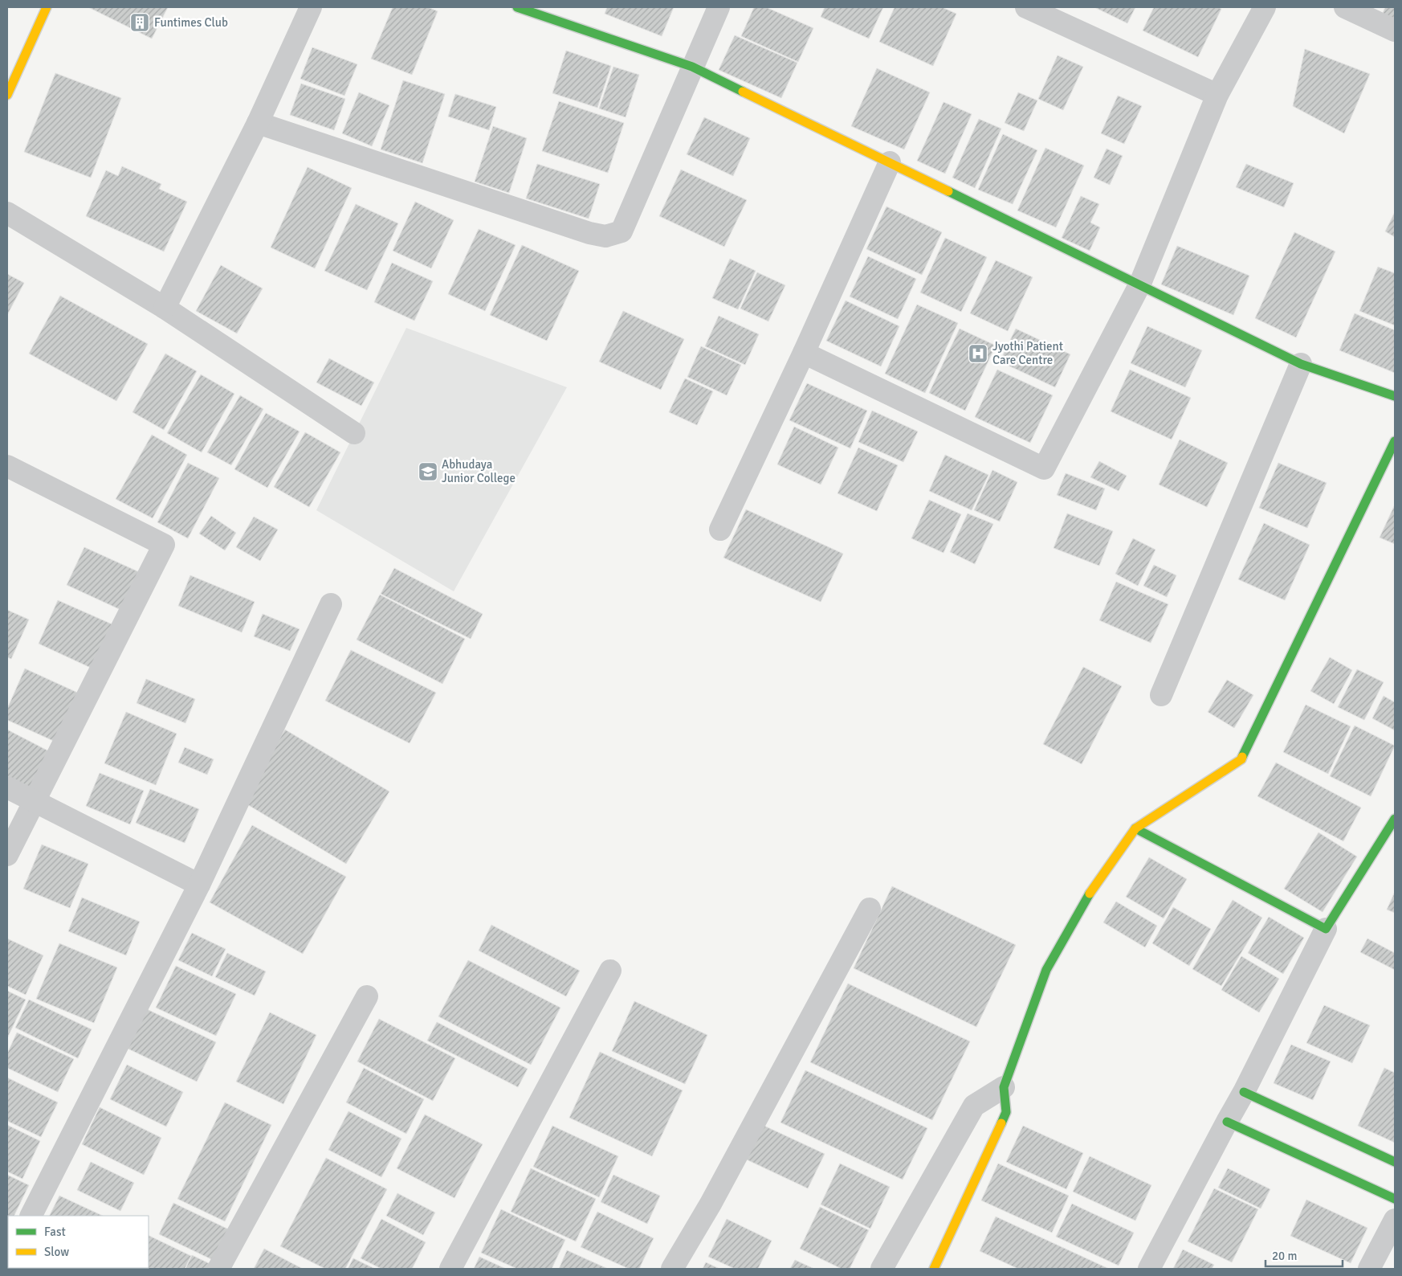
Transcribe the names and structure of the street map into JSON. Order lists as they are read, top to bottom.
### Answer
{
  "places": {
    "building": ["Funtimes Club"],
    "hospital": ["Jyothi Patient Care Centre"],
    "school or university": ["Abhudaya Junior College"]
  },
  "legend": ["Fast", "Slow"],
  "scale_bar": "20 m"
}
